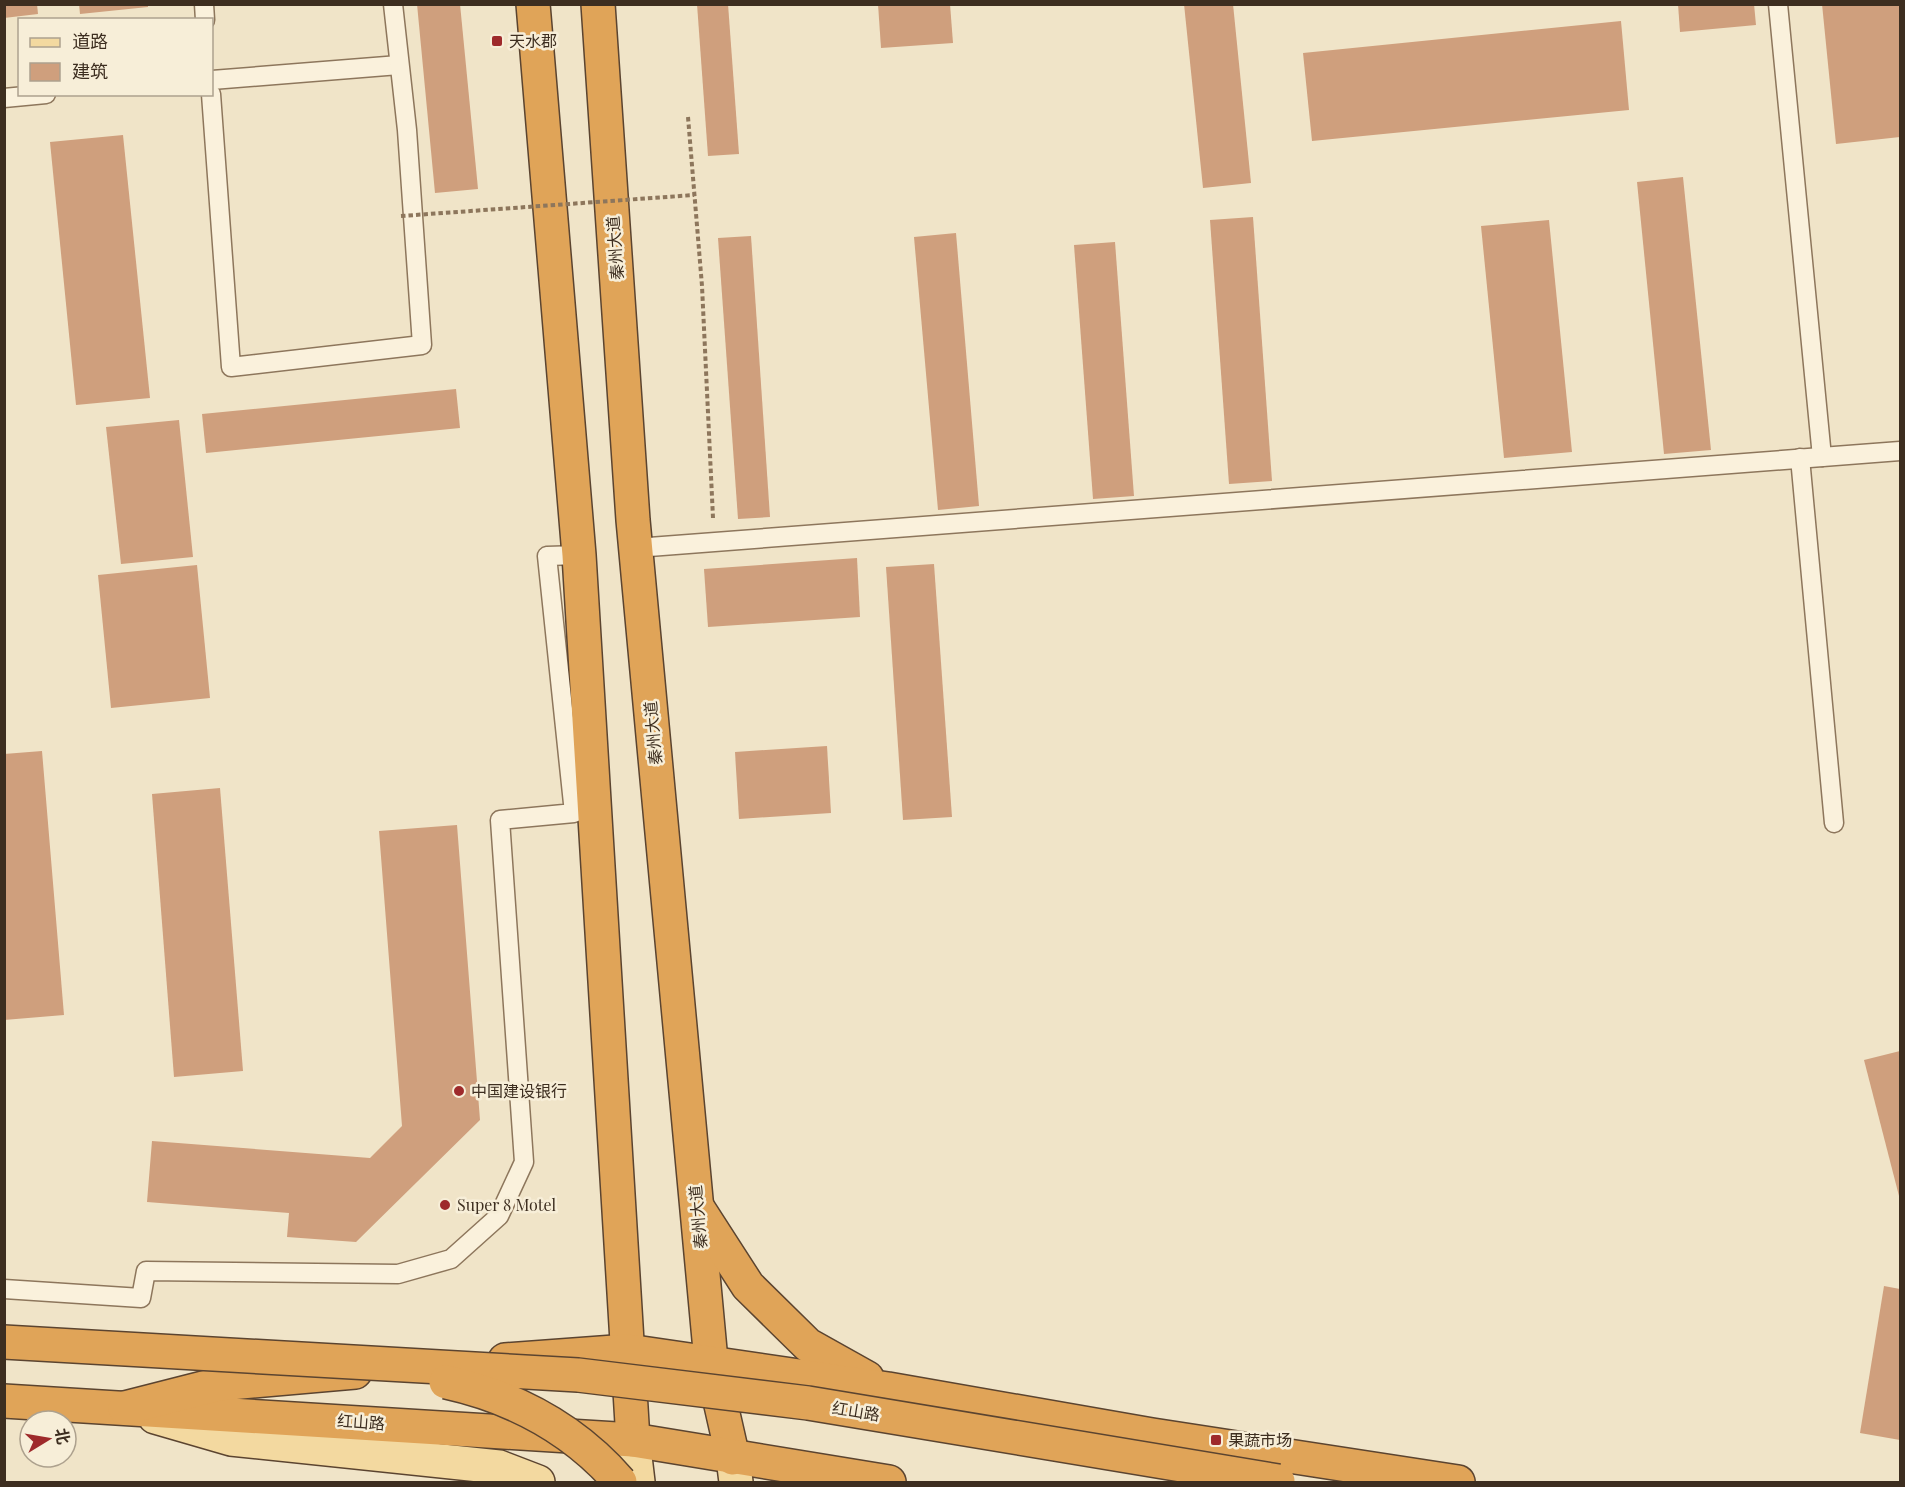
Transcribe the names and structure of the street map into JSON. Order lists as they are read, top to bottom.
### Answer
{
  "streets": {
    "highway": ["秦州大道", "红山路"]
  },
  "crossings": [
    ["秦州大道", "红山路"]
  ],
  "places": {
    "transit": ["天水郡", "果蔬市场"],
    "other": ["中国建设银行", "Super 8 Motel"]
  },
  "legend": ["道路", "建筑"],
  "north": "right"
}
